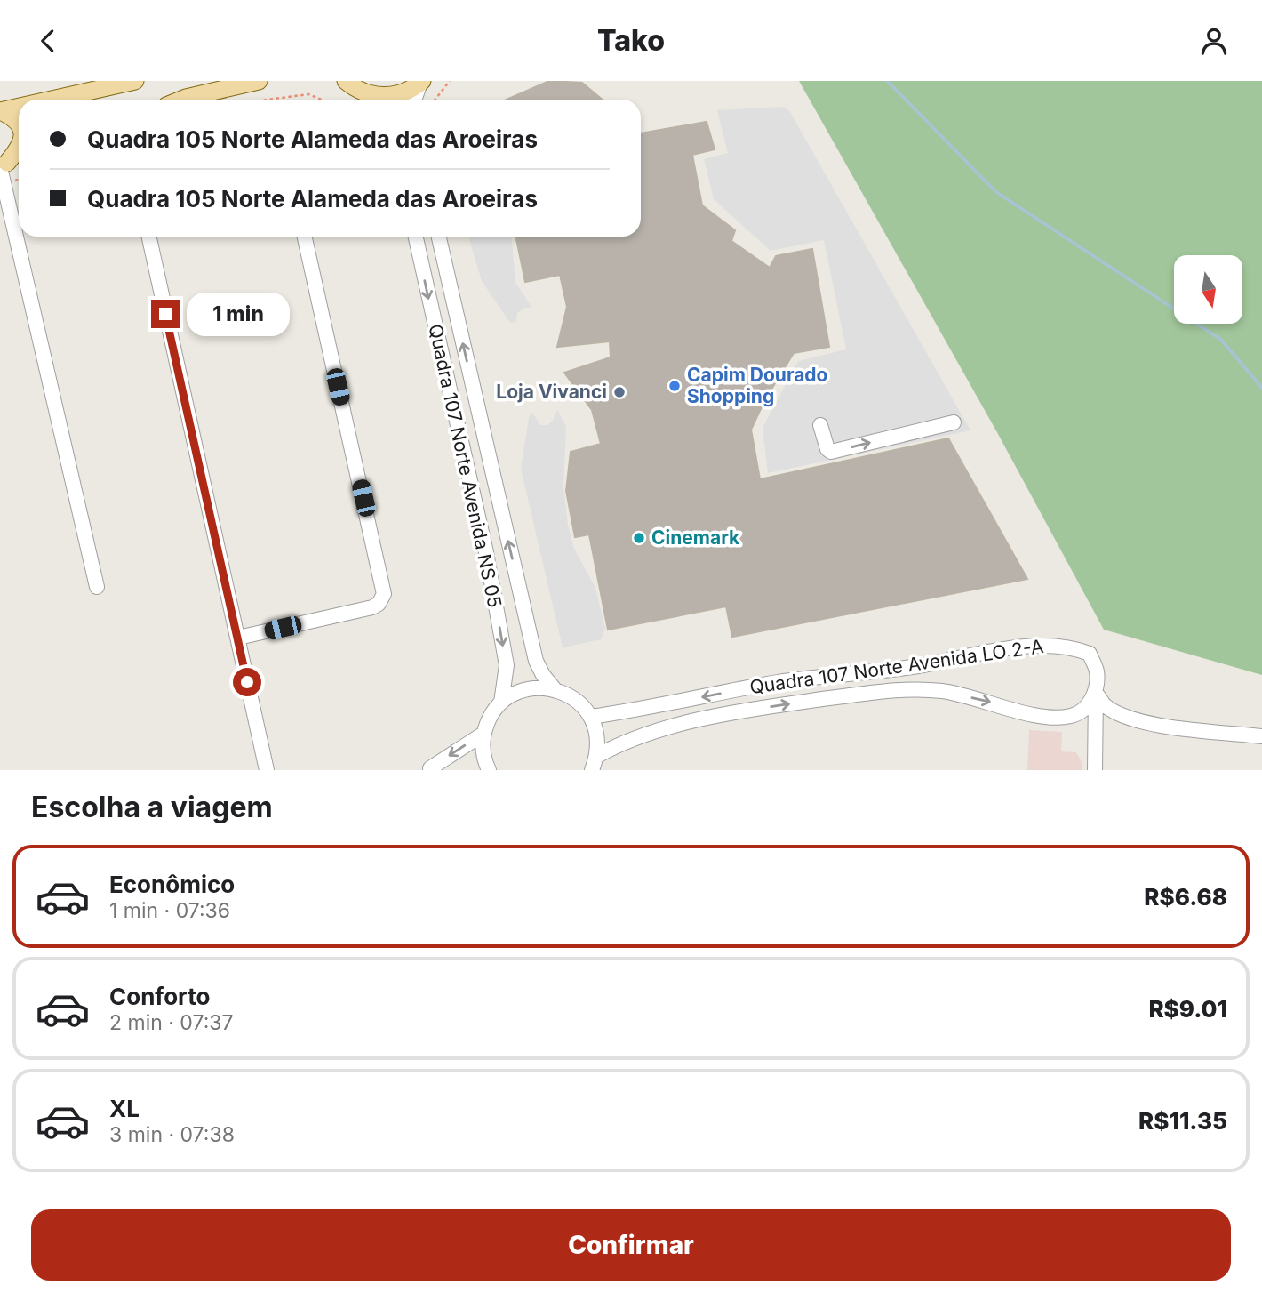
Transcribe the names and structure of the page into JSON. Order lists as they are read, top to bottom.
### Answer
{
  "streets": {
    "street": ["Quadra 107 Norte Avenida NS 05", "Quadra 107 Norte Avenida LO 2-A"]
  },
  "places": ["Capim Dourado Shopping", "Loja Vivanci", "Cinemark"],
  "north": "bottom",
  "page": {
    "header": "Tako",
    "banner": ["Quadra 105 Norte Alameda das Aroeiras", "Quadra 105 Norte Alameda das Aroeiras"],
    "bubble": "1 min",
    "heading": "Escolha a viagem",
    "list": [
      {
        "name": "Econômico",
        "note": "1 min · 07:36",
        "value": "R$6.68"
      },
      {
        "name": "Conforto",
        "note": "2 min · 07:37",
        "value": "R$9.01"
      },
      {
        "name": "XL",
        "note": "3 min · 07:38",
        "value": "R$11.35"
      }
    ],
    "buttons": "Confirmar"
  }
}
